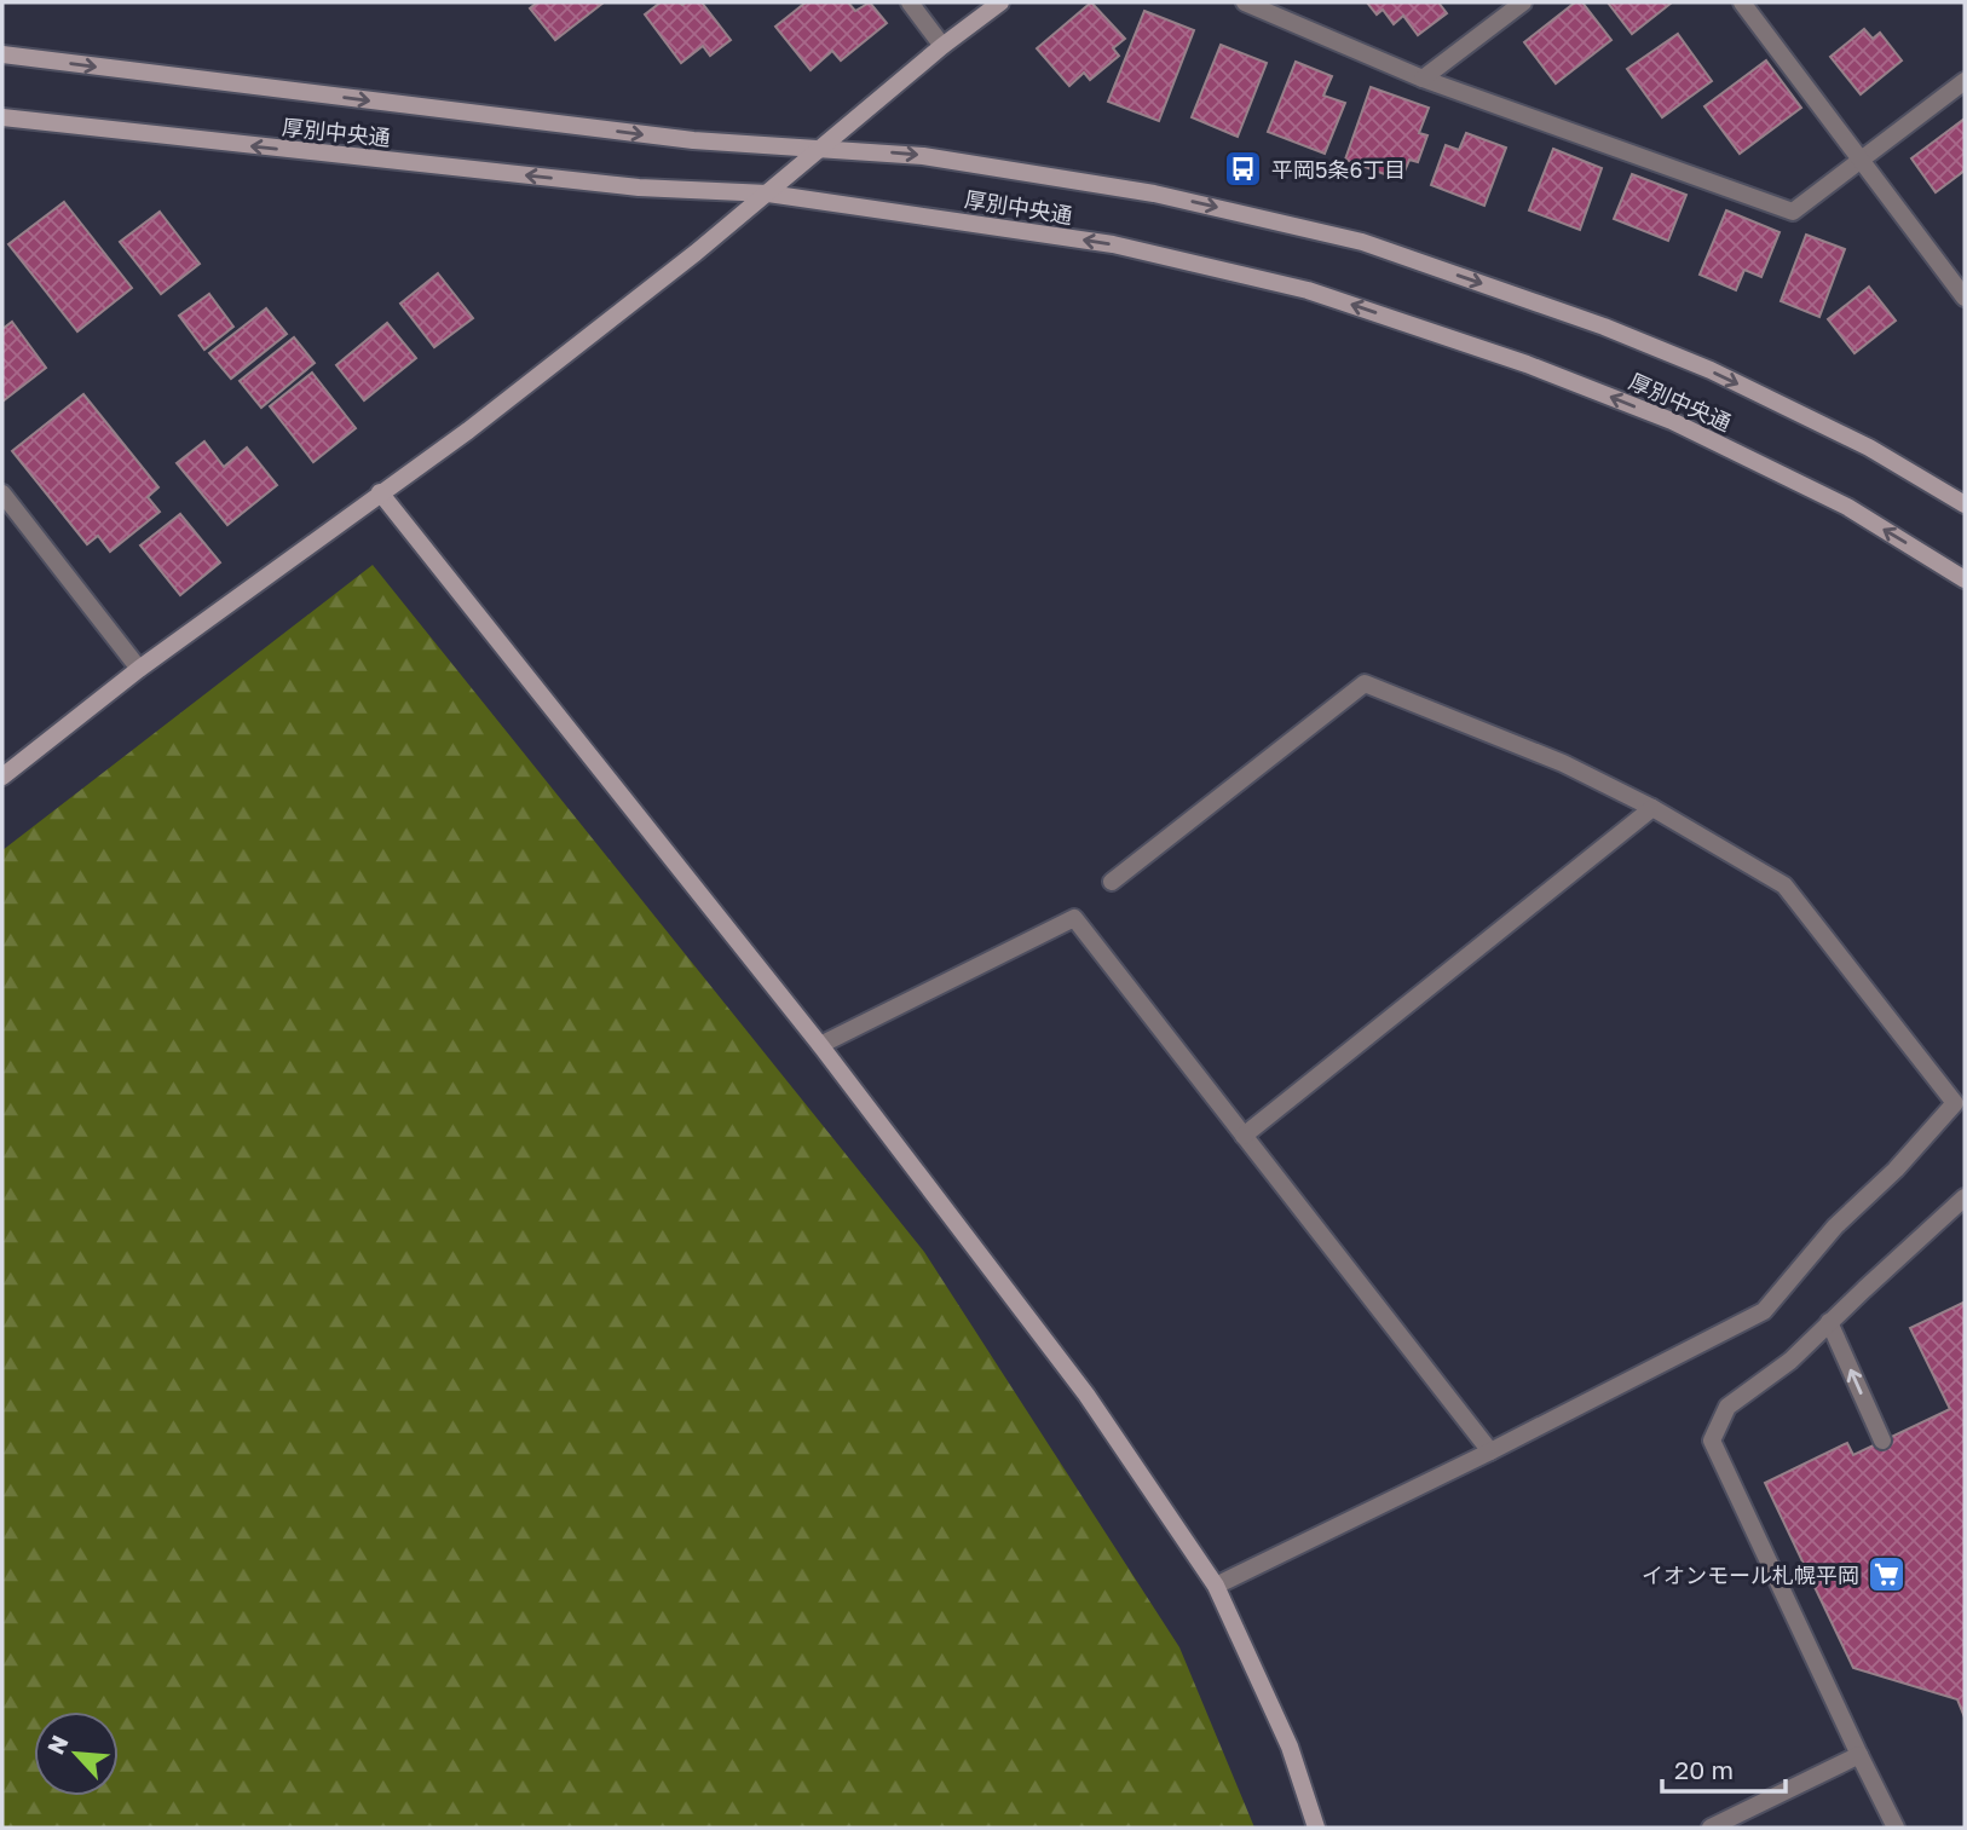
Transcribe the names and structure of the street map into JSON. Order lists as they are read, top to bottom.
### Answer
{
  "streets": {
    "main road": ["厚別中央通"]
  },
  "places": {
    "bus stop": ["平岡5条6丁目"],
    "supermarket": ["イオンモール札幌平岡"]
  },
  "scale_bar": "20 m",
  "north": "top left"
}
